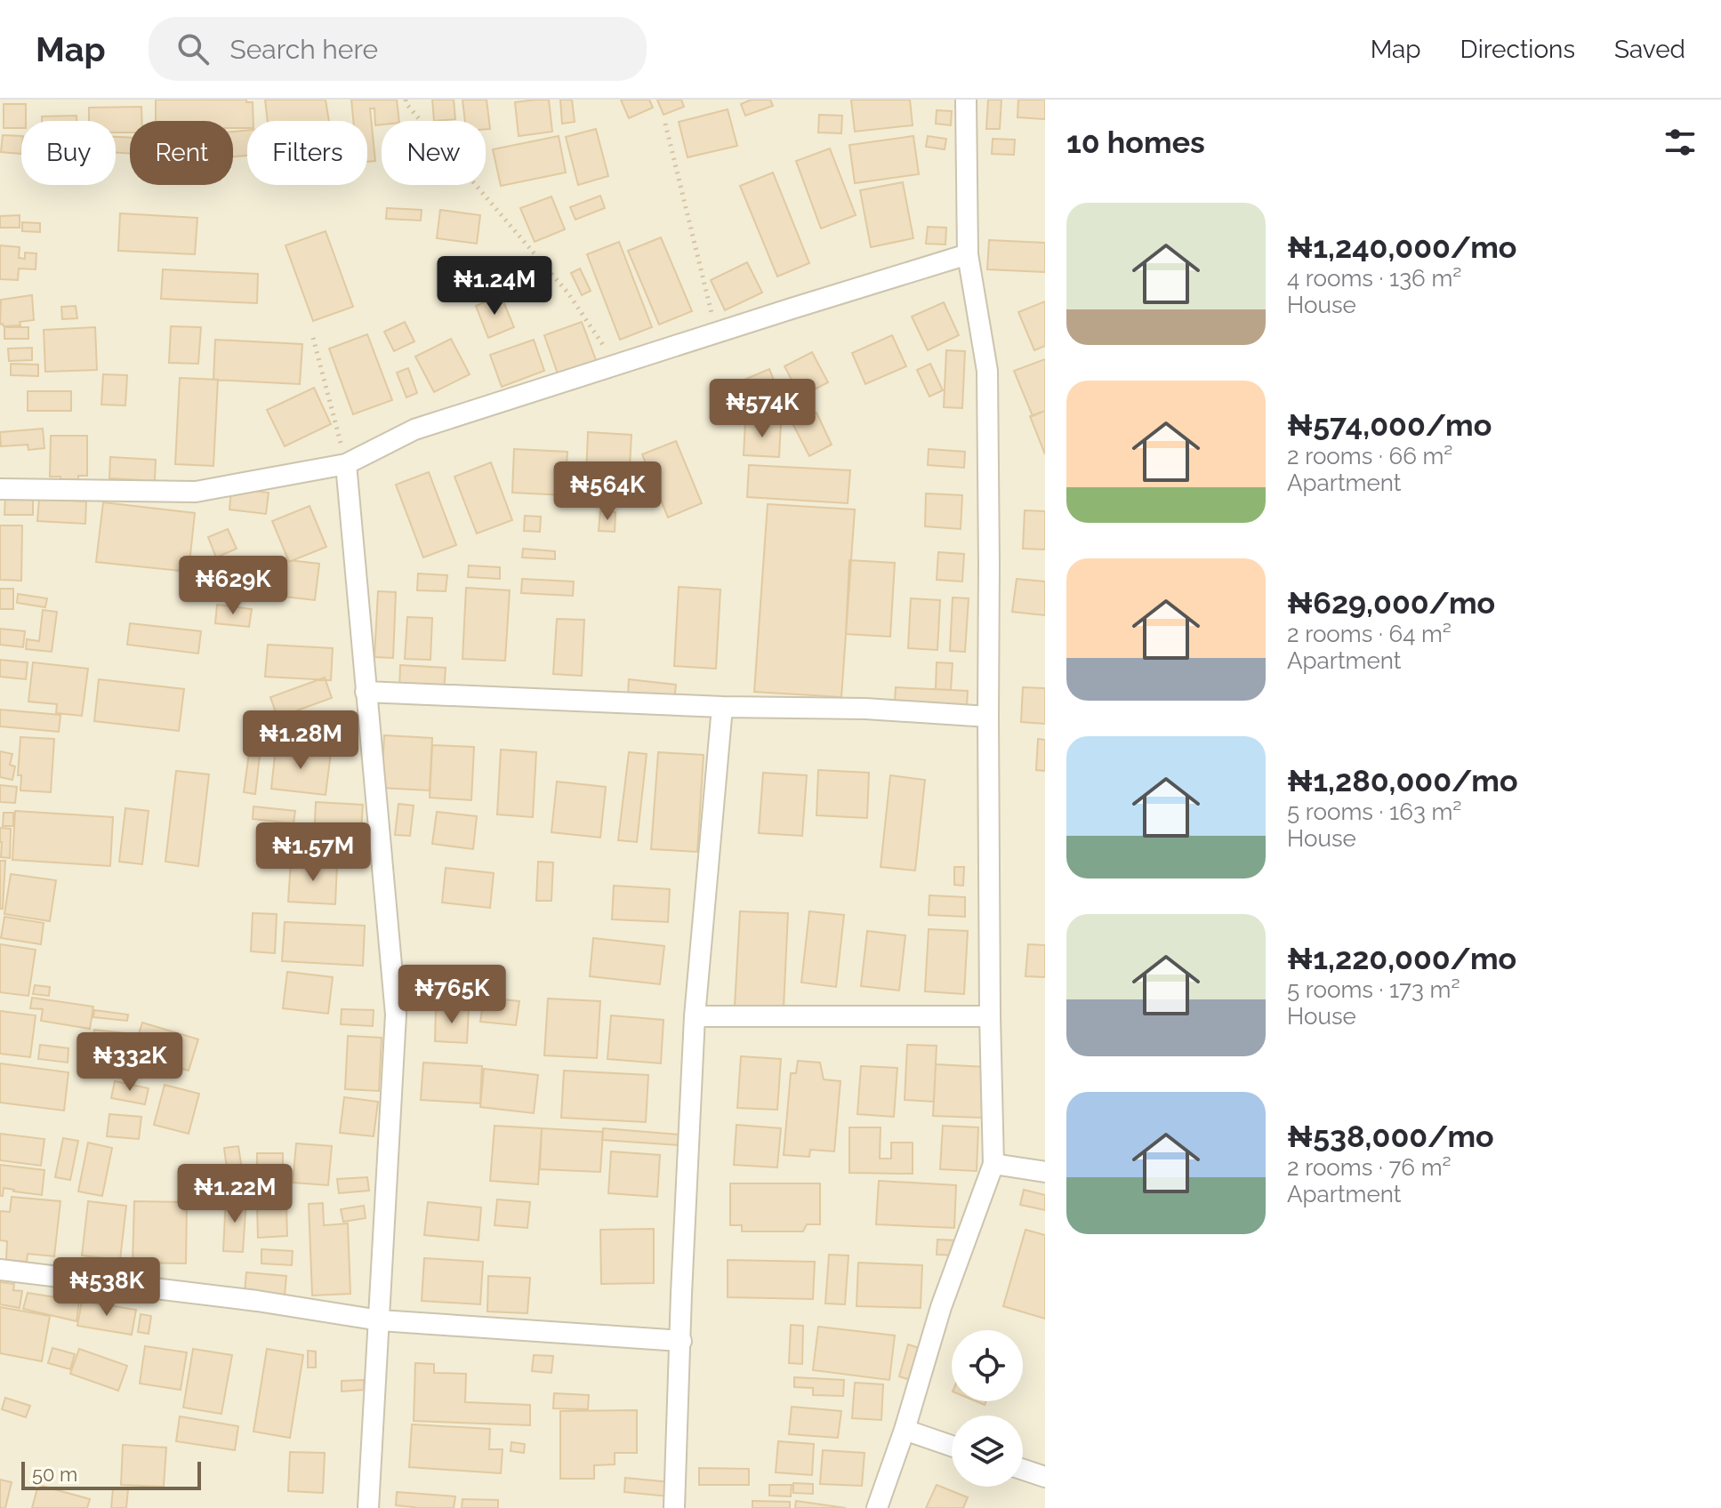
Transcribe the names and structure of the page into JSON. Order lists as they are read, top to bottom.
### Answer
{
  "scale_bar": "50 m",
  "page": {
    "header": "Map",
    "search": "Search here",
    "nav": ["Map", "Directions", "Saved"],
    "heading": "10 homes",
    "chip": [
      "Buy",
      "Rent",
      "Filters",
      "New"
    ],
    "list": [
      {
        "name": "₦1,240,000/mo",
        "note": "4 rooms · 136 m² · House"
      },
      {
        "name": "₦574,000/mo",
        "note": "2 rooms · 66 m² · Apartment"
      },
      {
        "name": "₦629,000/mo",
        "note": "2 rooms · 64 m² · Apartment"
      },
      {
        "name": "₦1,280,000/mo",
        "note": "5 rooms · 163 m² · House"
      },
      {
        "name": "₦1,220,000/mo",
        "note": "5 rooms · 173 m² · House"
      },
      {
        "name": "₦538,000/mo",
        "note": "2 rooms · 76 m² · Apartment"
      }
    ],
    "price": [
      "₦1.24M",
      "₦574K",
      "₦564K",
      "₦629K",
      "₦1.28M",
      "₦1.57M",
      "₦765K",
      "₦332K",
      "₦1.22M",
      "₦538K"
    ],
    "scale": "50 m"
  }
}
